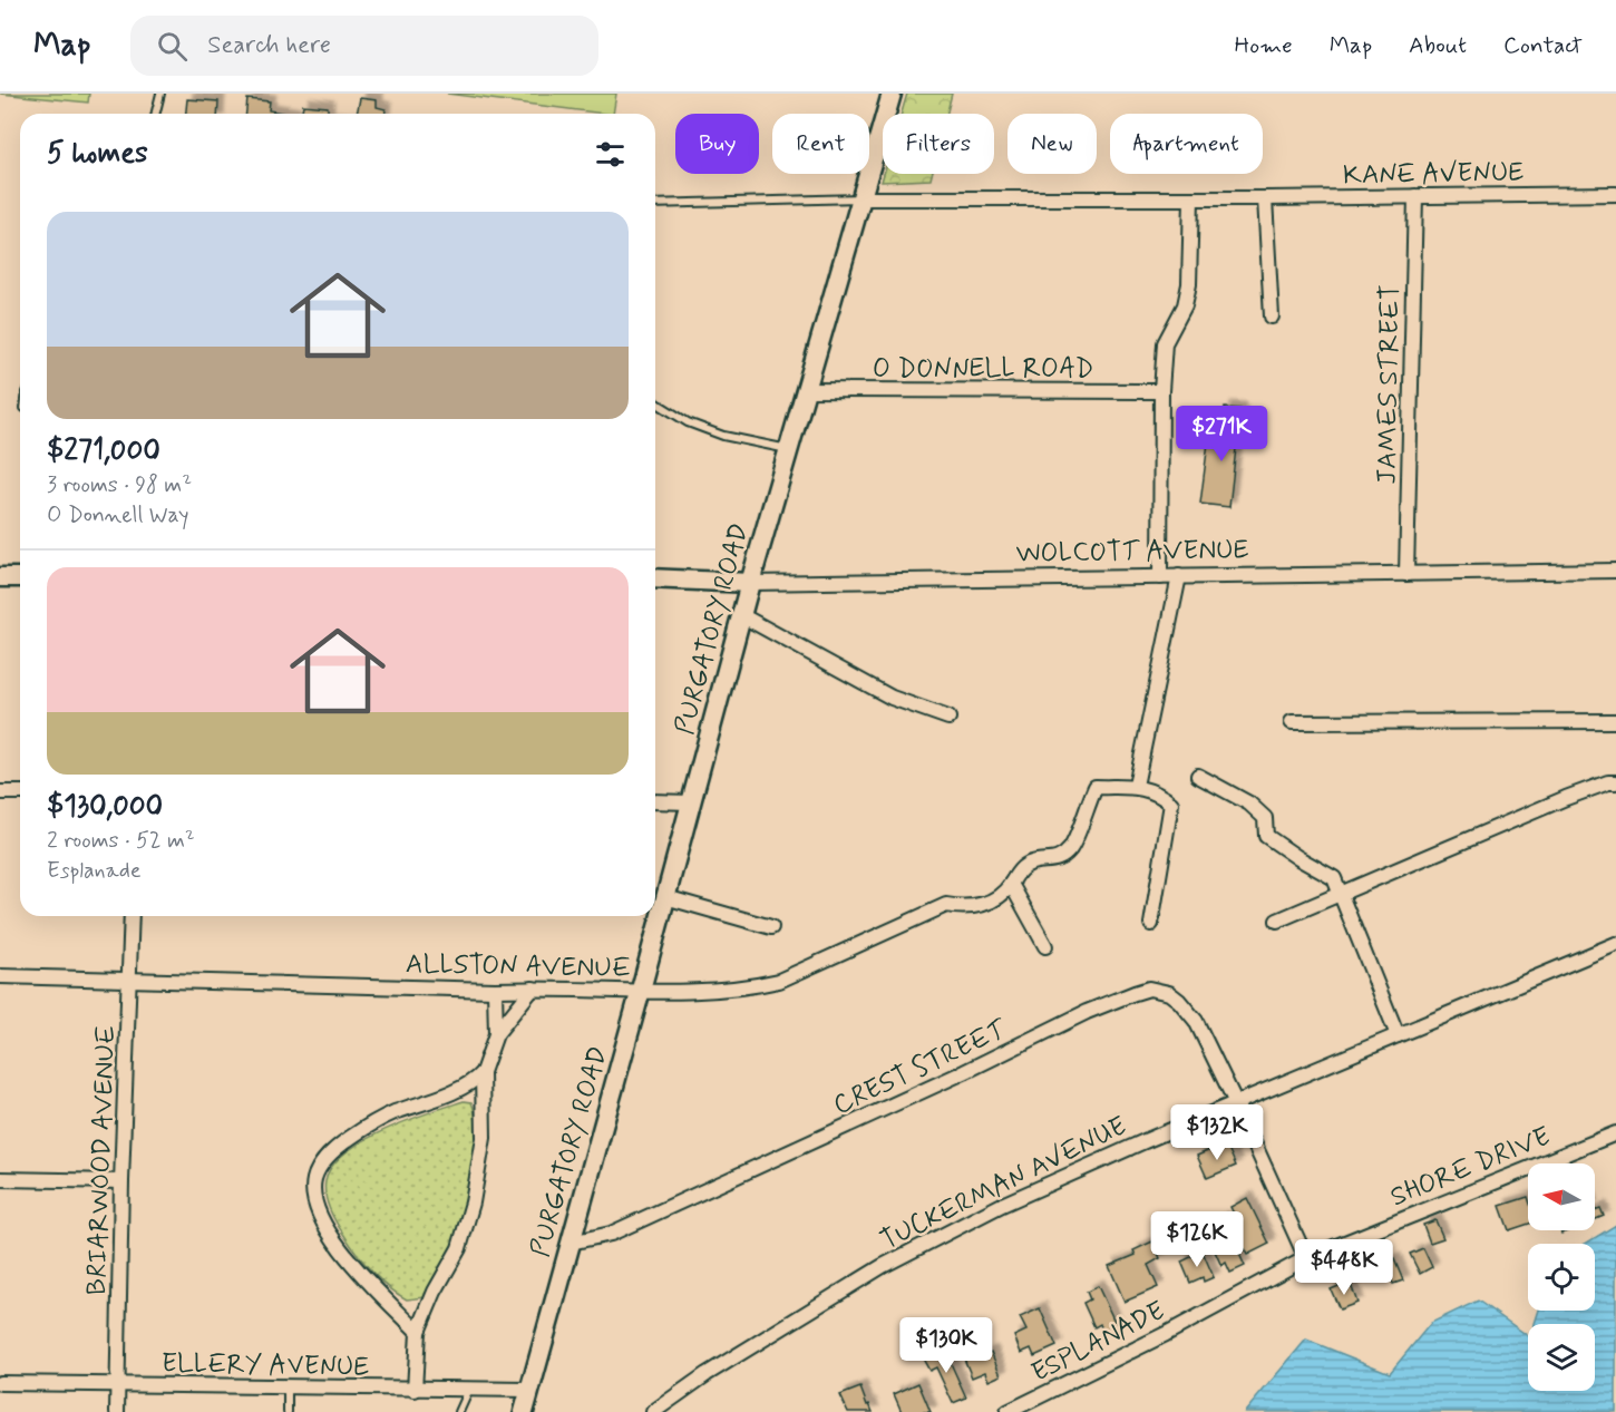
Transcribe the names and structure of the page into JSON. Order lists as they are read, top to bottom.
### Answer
{
  "streets": {
    "street": [
      "KANE AVENUE",
      "O DONNELL ROAD",
      "JAMES STREET",
      "WOLCOTT AVENUE",
      "PURGATORY ROAD",
      "ALLSTON AVENUE",
      "CREST STREET",
      "BRIARWOOD AVENUE",
      "SHORE DRIVE",
      "TUCKERMAN AVENUE",
      "ESPLANADE",
      "ELLERY AVENUE"
    ]
  },
  "crossings": [
    ["KANE AVENUE", "JAMES STREET"],
    ["KANE AVENUE", "PURGATORY ROAD"],
    ["O DONNELL ROAD", "PURGATORY ROAD"],
    ["JAMES STREET", "WOLCOTT AVENUE"],
    ["WOLCOTT AVENUE", "PURGATORY ROAD"],
    ["PURGATORY ROAD", "ALLSTON AVENUE"],
    ["PURGATORY ROAD", "CREST STREET"],
    ["PURGATORY ROAD", "ELLERY AVENUE"],
    ["ALLSTON AVENUE", "BRIARWOOD AVENUE"],
    ["CREST STREET", "TUCKERMAN AVENUE"],
    ["BRIARWOOD AVENUE", "ELLERY AVENUE"],
    ["SHORE DRIVE", "ESPLANADE"]
  ],
  "north": "left",
  "page": {
    "header": "Map",
    "search": "Search here",
    "nav": [
      "Home",
      "Map",
      "About",
      "Contact"
    ],
    "chip": [
      "Buy",
      "Rent",
      "Filters",
      "New",
      "Apartment"
    ],
    "heading": "5 homes",
    "list": [
      {
        "name": "$271,000",
        "note": "3 rooms · 98 m² · O Donnell Way"
      },
      {
        "name": "$130,000",
        "note": "2 rooms · 52 m² · Esplanade"
      }
    ],
    "price": [
      "$271K",
      "$132K",
      "$126K",
      "$448K",
      "$130K"
    ]
  }
}
